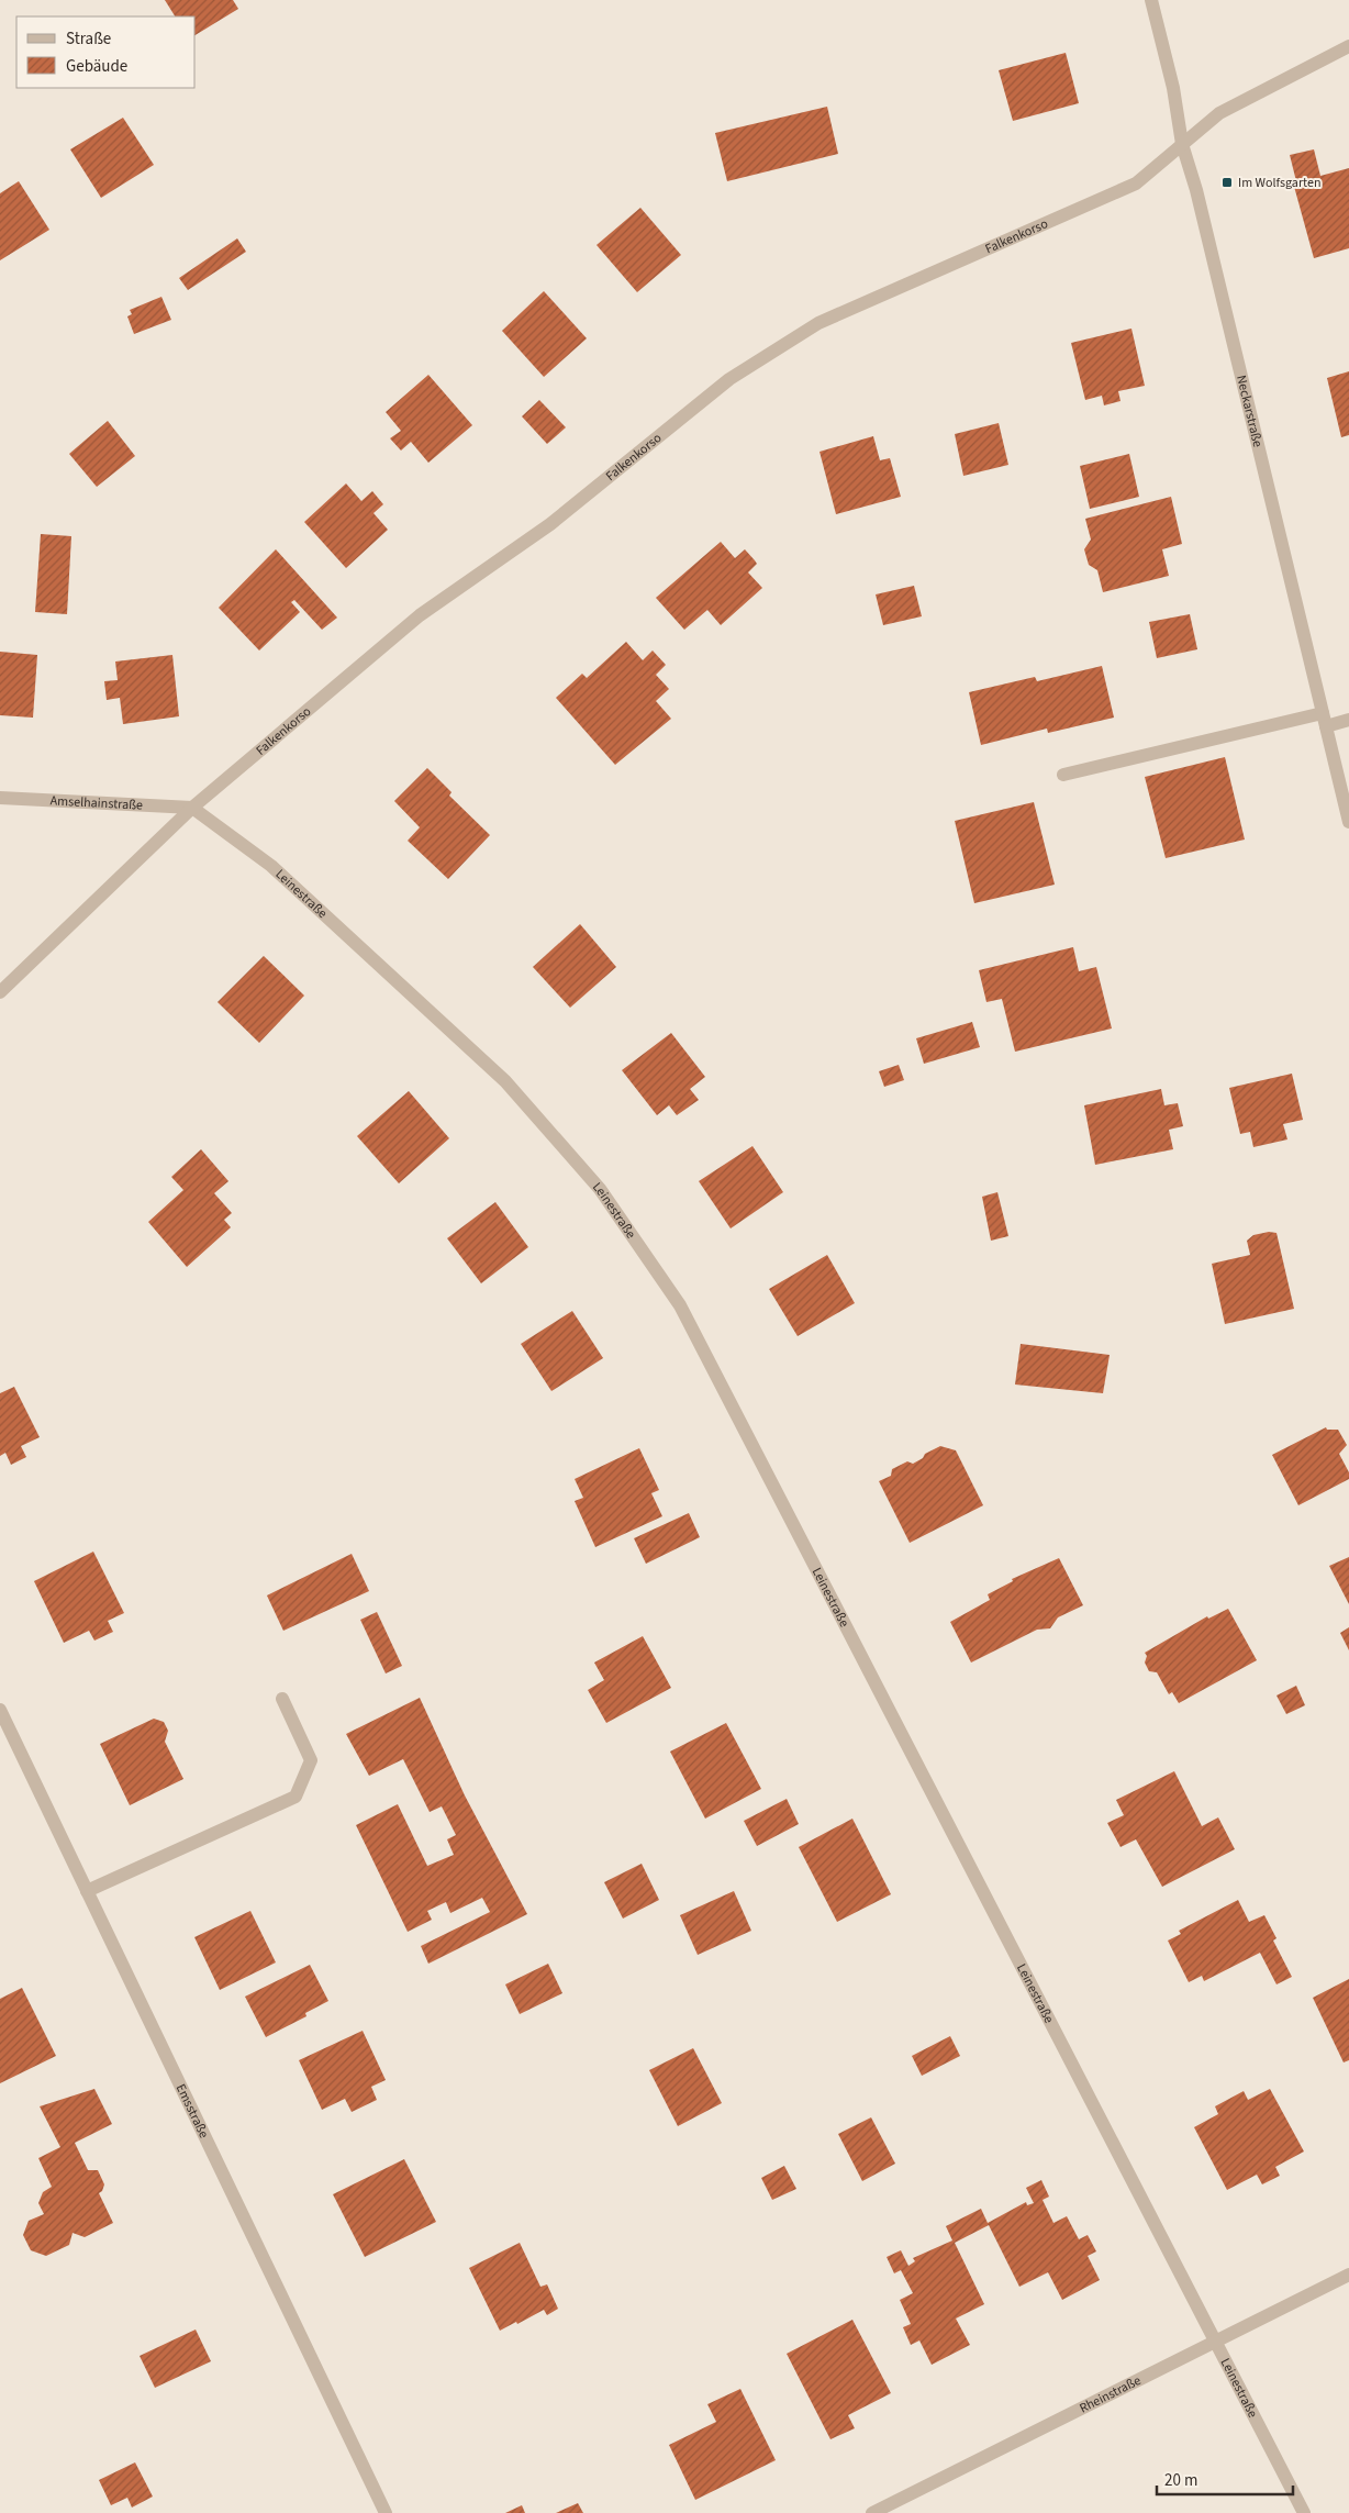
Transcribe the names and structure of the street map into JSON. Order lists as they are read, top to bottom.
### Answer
{
  "streets": {
    "street": [
      "Falkenkorso",
      "Neckarstraße",
      "Amselhainstraße",
      "Leinestraße",
      "Emsstraße",
      "Rheinstraße"
    ]
  },
  "crossings": [
    ["Falkenkorso", "Neckarstraße"],
    ["Falkenkorso", "Amselhainstraße"],
    ["Falkenkorso", "Leinestraße"],
    ["Amselhainstraße", "Leinestraße"],
    ["Leinestraße", "Rheinstraße"]
  ],
  "places": {
    "transit": ["Im Wolfsgarten"]
  },
  "legend": ["Straße", "Gebäude"],
  "scale_bar": "20 m"
}
